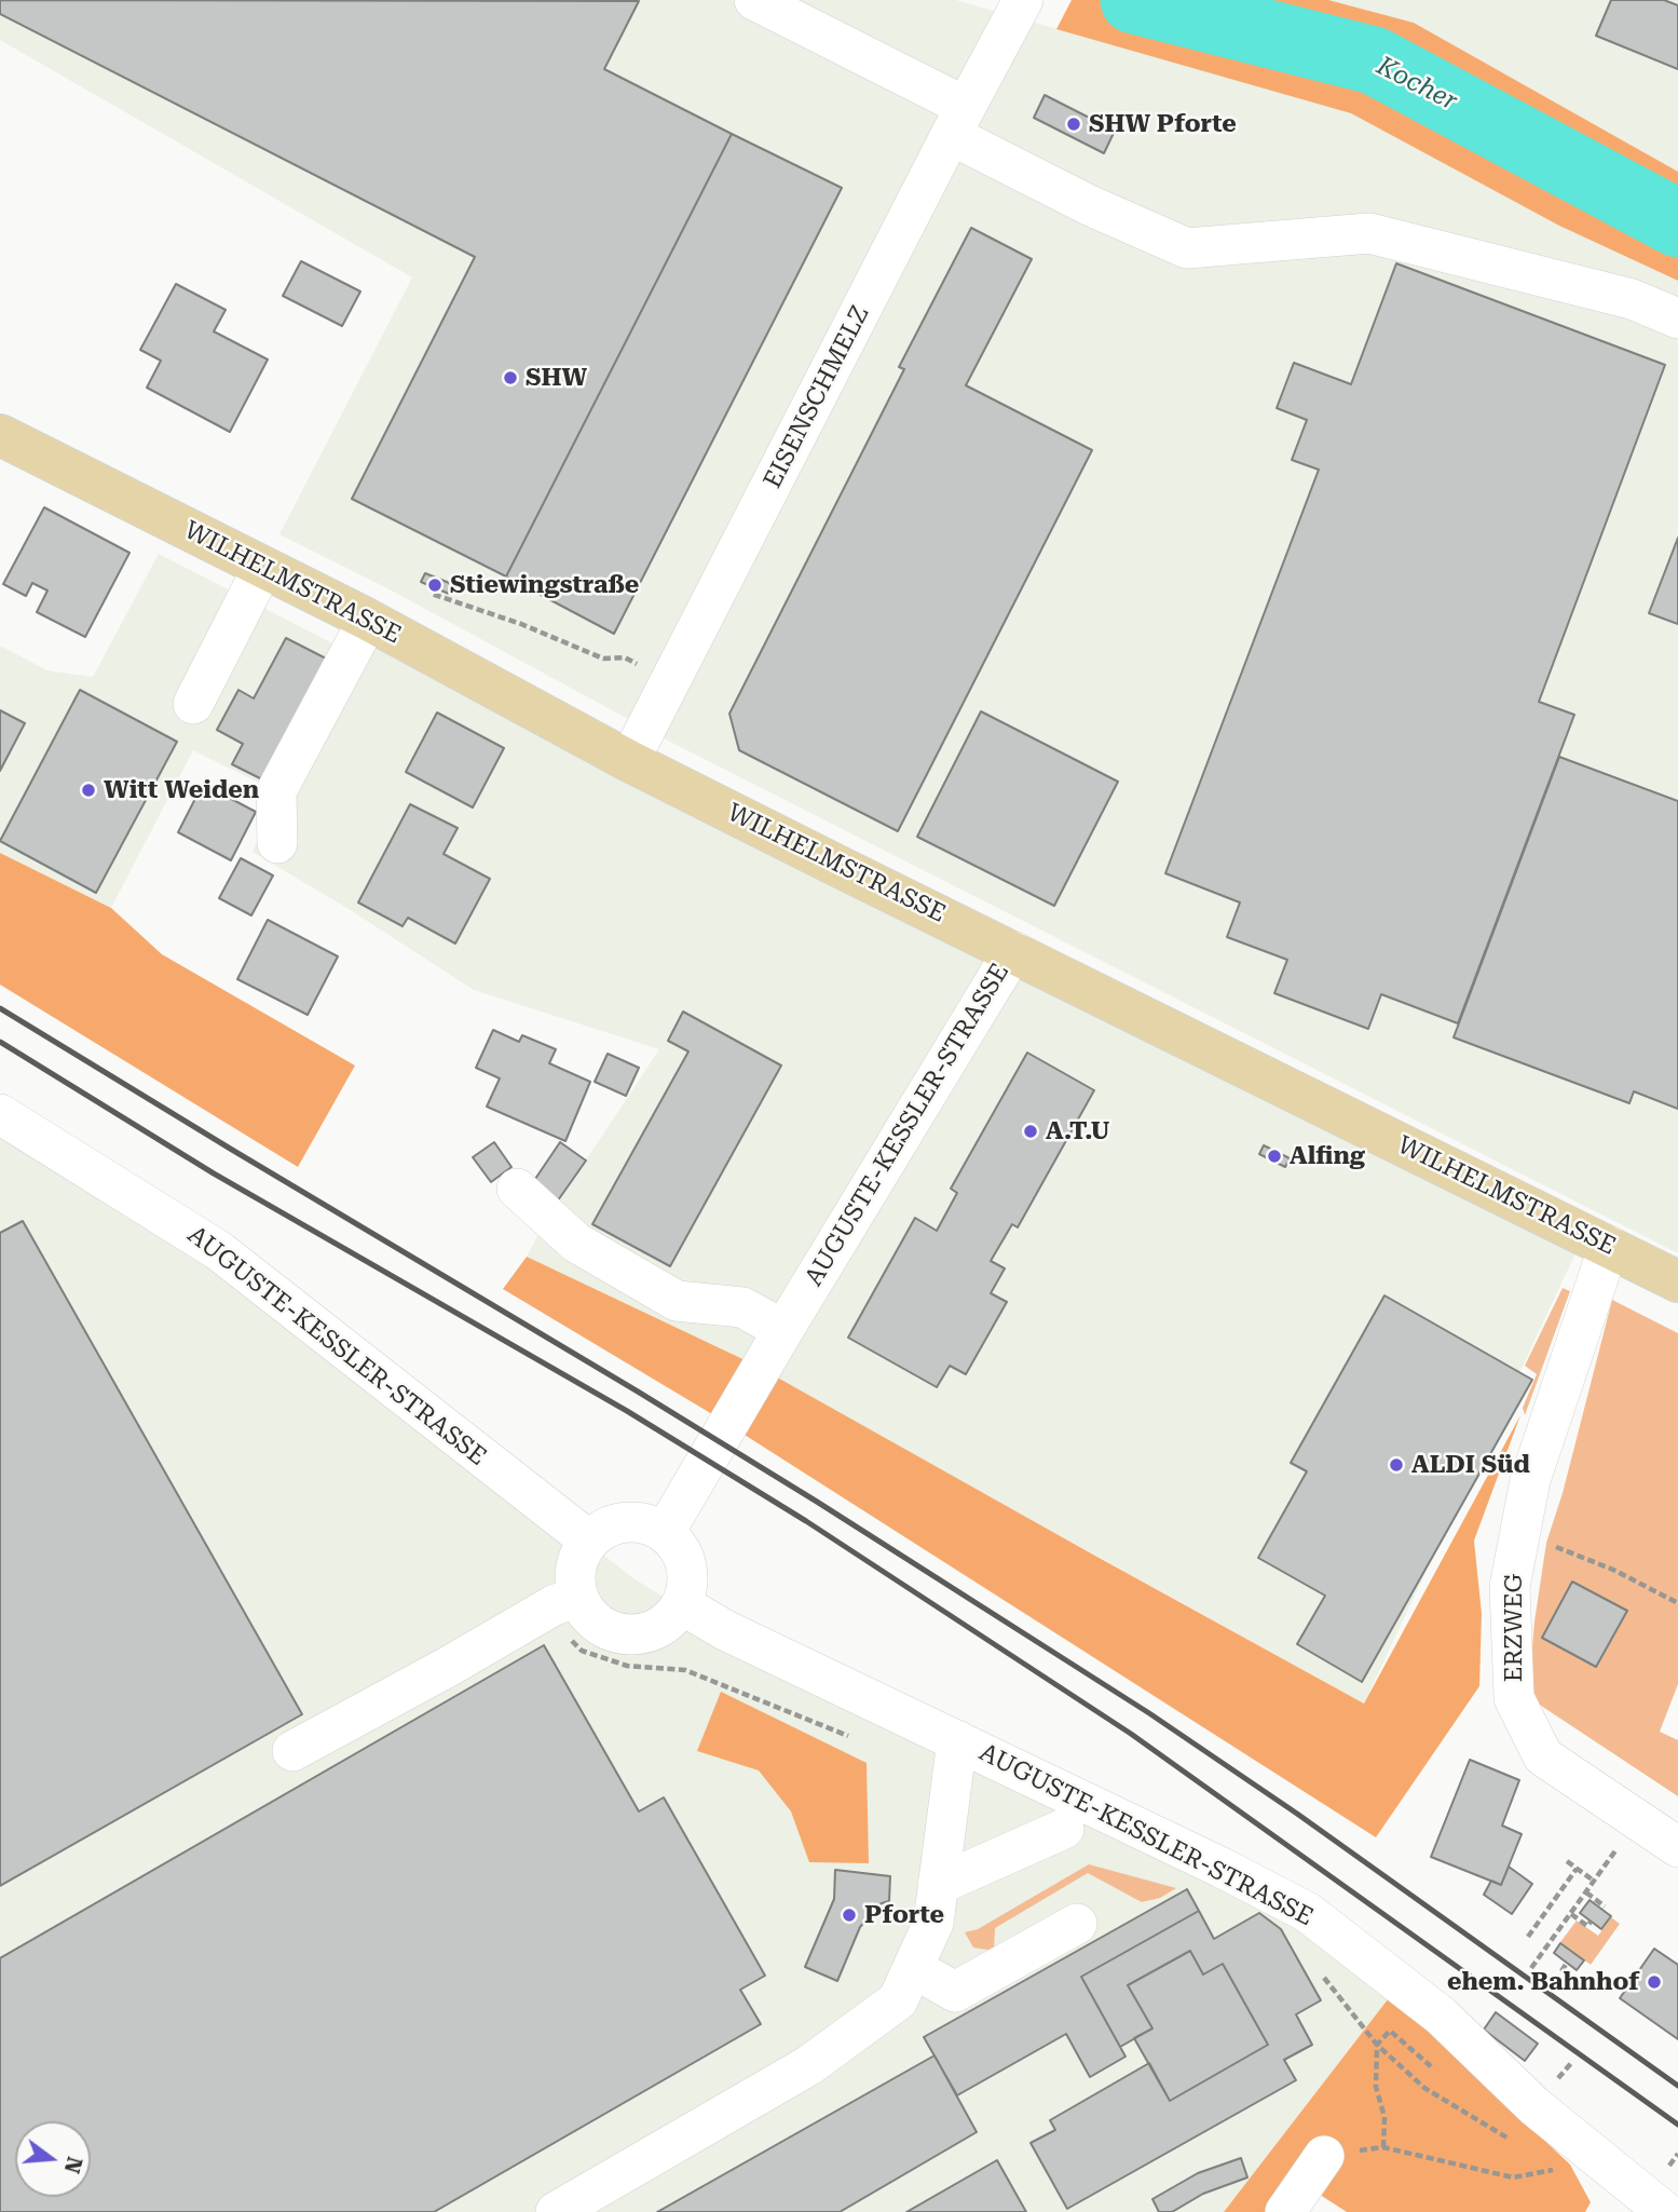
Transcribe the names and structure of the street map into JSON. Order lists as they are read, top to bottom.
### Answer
{
  "streets": {
    "main road": ["WILHELMSTRASSE"],
    "street": ["EISENSCHMELZ", "AUGUSTE-KESSLER-STRASSE", "ERZWEG"]
  },
  "crossings": [
    ["EISENSCHMELZ", "WILHELMSTRASSE"],
    ["WILHELMSTRASSE", "AUGUSTE-KESSLER-STRASSE"],
    ["WILHELMSTRASSE", "ERZWEG"]
  ],
  "water": ["Kocher"],
  "places": [
    "SHW Pforte",
    "SHW",
    "Stiewingstraße",
    "Witt Weiden",
    "A.T.U",
    "Alfing",
    "ALDI Süd",
    "Pforte",
    "ehem. Bahnhof"
  ],
  "north": "right"
}
